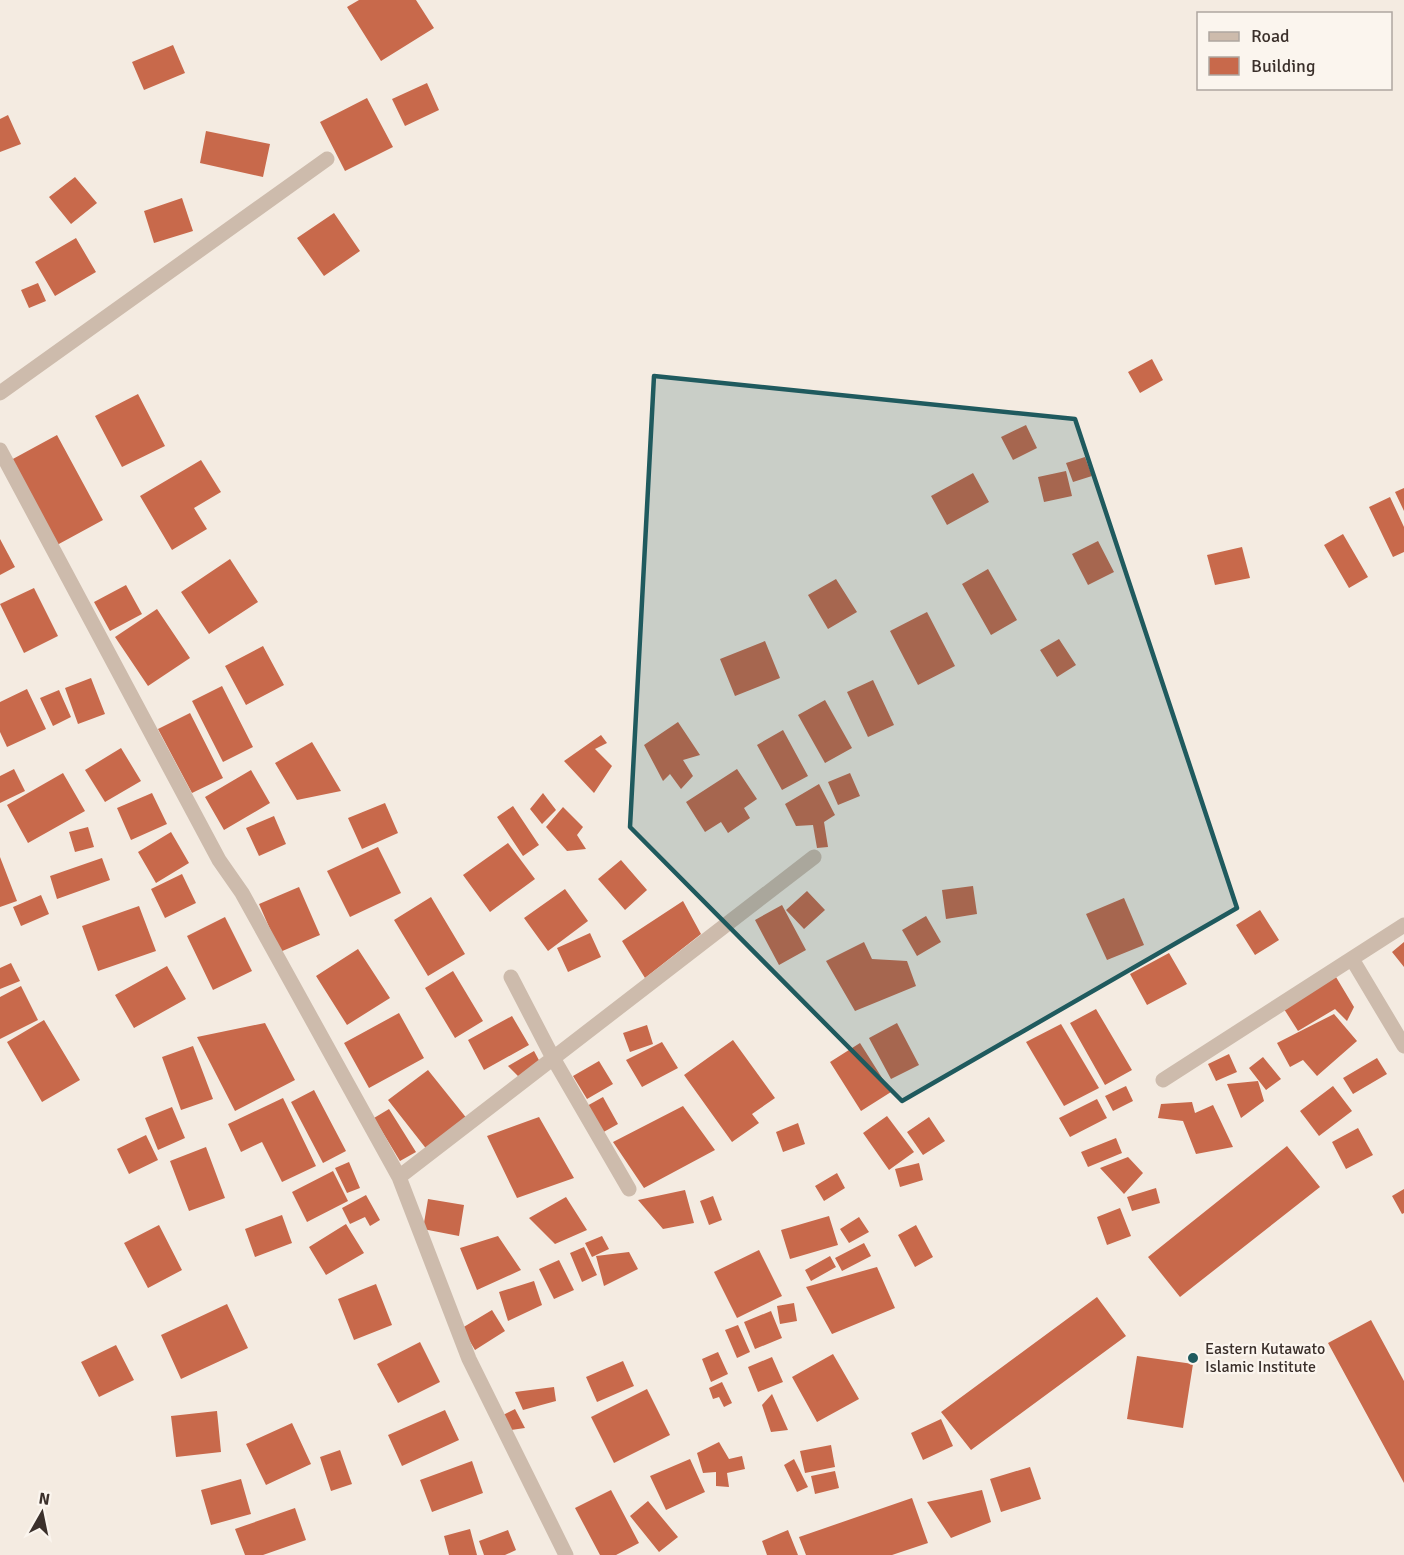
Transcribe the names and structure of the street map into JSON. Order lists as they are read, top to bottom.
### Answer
{
  "places": ["Eastern Kutawato Islamic Institute"],
  "legend": ["Road", "Building"],
  "north": "top"
}
